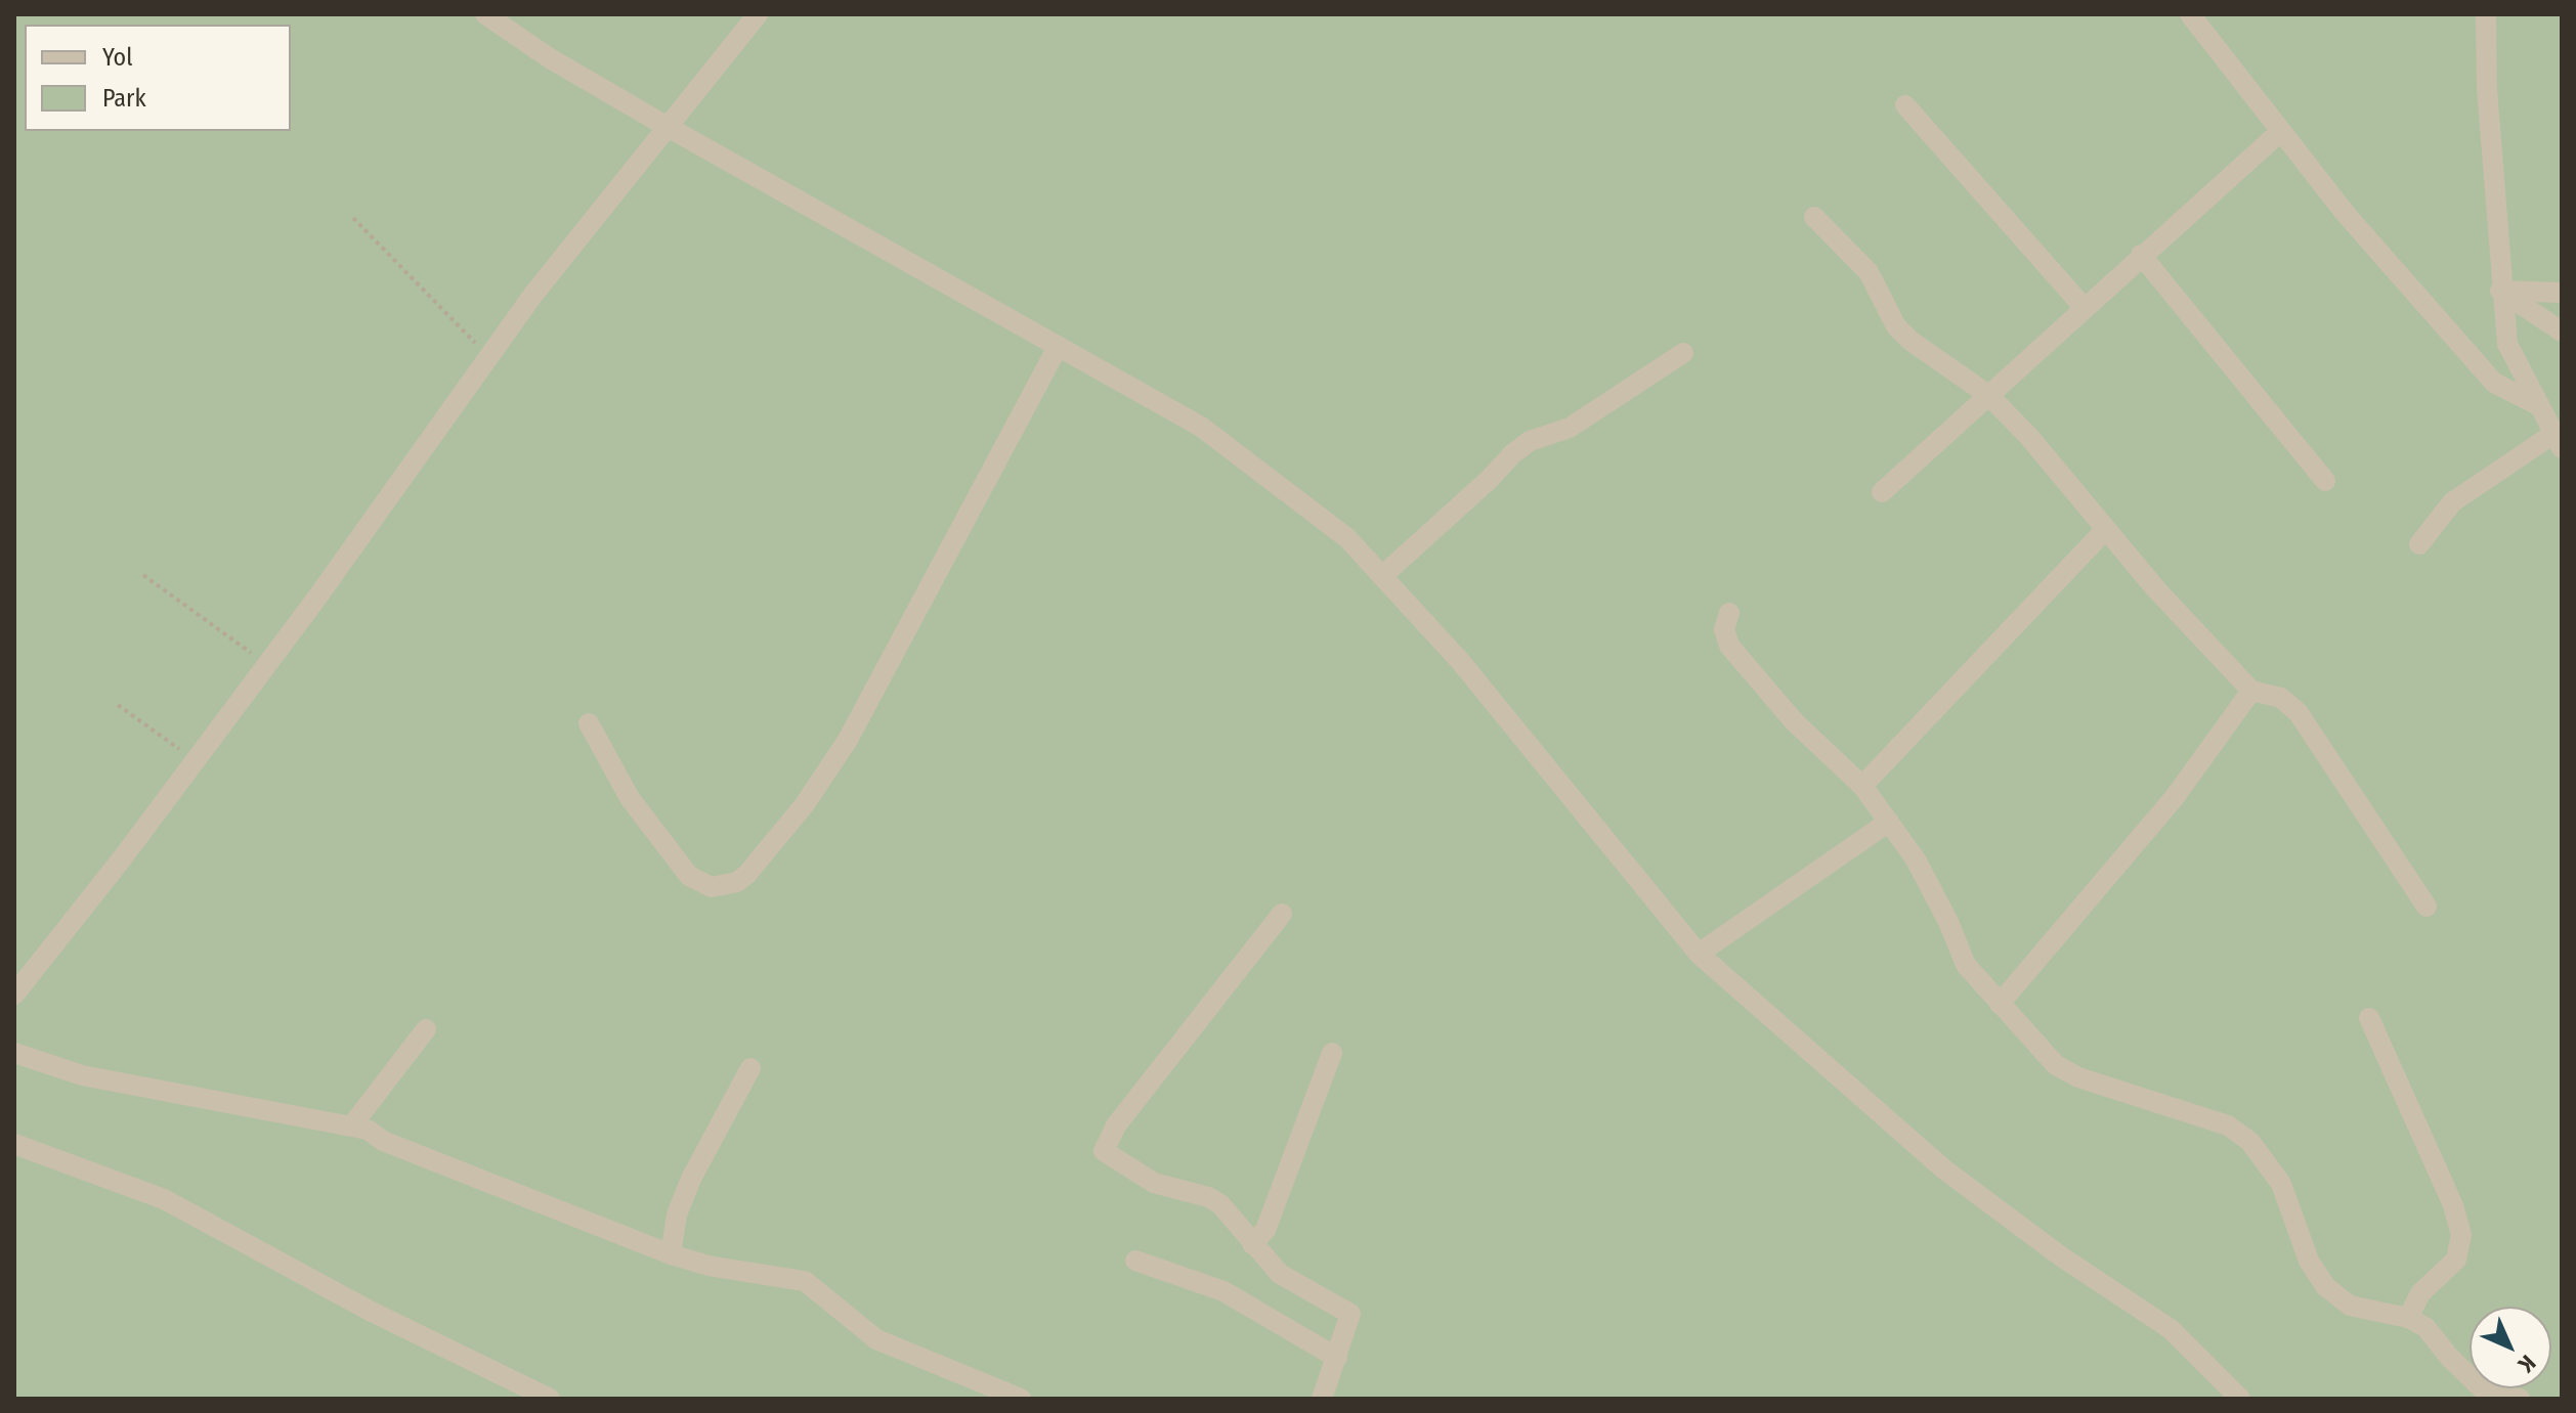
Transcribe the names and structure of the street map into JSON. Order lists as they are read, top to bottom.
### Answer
{
  "legend": ["Yol", "Park"],
  "north": "bottom right"
}
